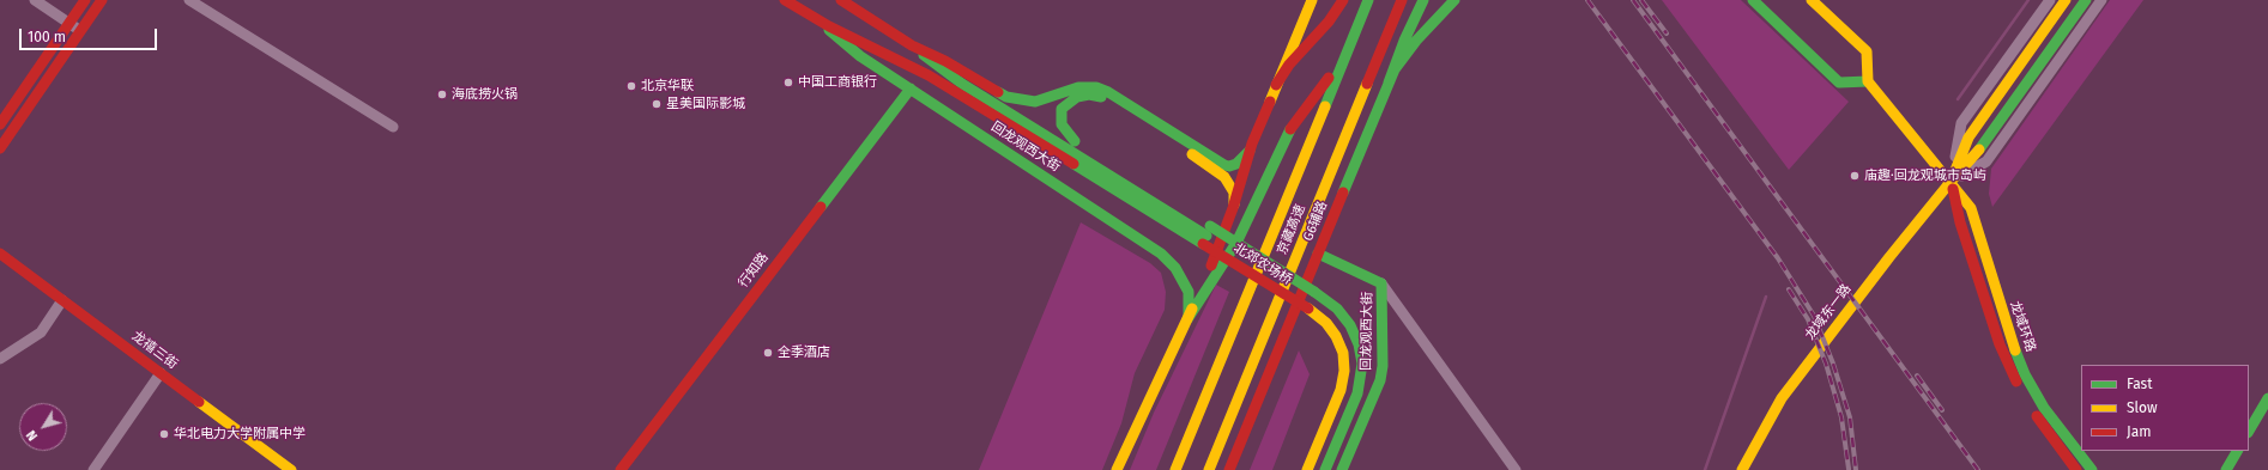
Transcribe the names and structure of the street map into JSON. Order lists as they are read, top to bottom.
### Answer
{
  "streets": {
    "main road": [
      "回龙观西大街",
      "G6辅路",
      "京藏高速",
      "北郊农场桥",
      "行知路",
      "龙域东一路",
      "龙域环路",
      "龙禧三街"
    ]
  },
  "crossings": [
    ["回龙观西大街", "G6辅路"],
    ["回龙观西大街", "北郊农场桥"],
    ["回龙观西大街", "行知路"],
    ["龙域东一路", "龙域环路"]
  ],
  "places": [
    "中国工商银行",
    "北京华联",
    "海底捞火锅",
    "星美国际影城",
    "庙趣·回龙观城市岛屿",
    "全季酒店",
    "华北电力大学附属中学"
  ],
  "legend": ["Fast", "Slow", "Jam"],
  "scale_bar": "100 m",
  "north": "bottom left"
}
